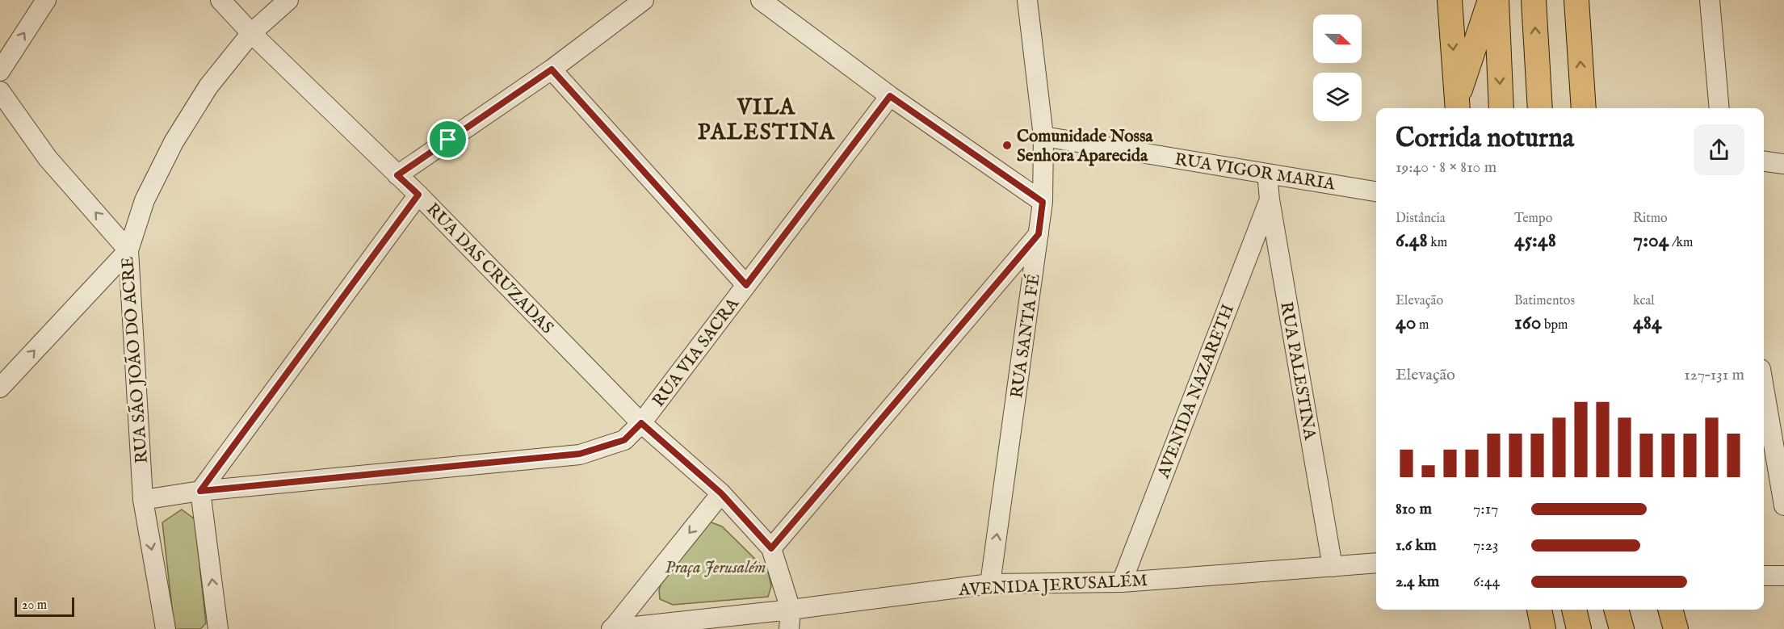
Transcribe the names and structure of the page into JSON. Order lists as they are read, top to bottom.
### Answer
{
  "streets": {
    "street": [
      "RUA VIGOR MARIA",
      "RUA DAS CRUZADAS",
      "RUA SANTA FÉ",
      "RUA VIA SACRA",
      "RUA SÃO JOÃO DO ACRE",
      "RUA PALESTINA",
      "AVENIDA NAZARETH",
      "AVENIDA JERUSALÉM"
    ]
  },
  "crossings": [
    ["RUA VIGOR MARIA", "RUA SANTA FÉ"],
    ["RUA VIGOR MARIA", "RUA PALESTINA"],
    ["RUA DAS CRUZADAS", "RUA VIA SACRA"],
    ["RUA DAS CRUZADAS", "AVENIDA JERUSALÉM"],
    ["RUA SANTA FÉ", "AVENIDA JERUSALÉM"],
    ["RUA VIA SACRA", "RUA SÃO JOÃO DO ACRE"],
    ["RUA PALESTINA", "AVENIDA NAZARETH"],
    ["RUA PALESTINA", "AVENIDA JERUSALÉM"],
    ["AVENIDA NAZARETH", "AVENIDA JERUSALÉM"]
  ],
  "one_way": ["RUA SANTA FÉ"],
  "districts": ["VILA PALESTINA"],
  "parks": ["Praça Jerusalém"],
  "places": ["Comunidade Nossa Senhora Aparecida"],
  "scale_bar": "20 m",
  "north": "right",
  "page": {
    "heading": ["Corrida noturna", "19:40 · 8 × 810 m"],
    "stats": [
      ["Distância", "6.48 km"],
      ["Tempo", "45:48"],
      ["Ritmo", "7:04 /km"],
      ["Elevação", "40 m"],
      ["Batimentos", "160 bpm"],
      ["kcal", "484"]
    ],
    "chart": ["Elevação", "127–131 m"],
    "list": [
      {
        "name": "810 m",
        "note": "7:17"
      },
      {
        "name": "1.6 km",
        "note": "7:23"
      },
      {
        "name": "2.4 km",
        "note": "6:44"
      }
    ],
    "scale": "20 m"
  }
}
